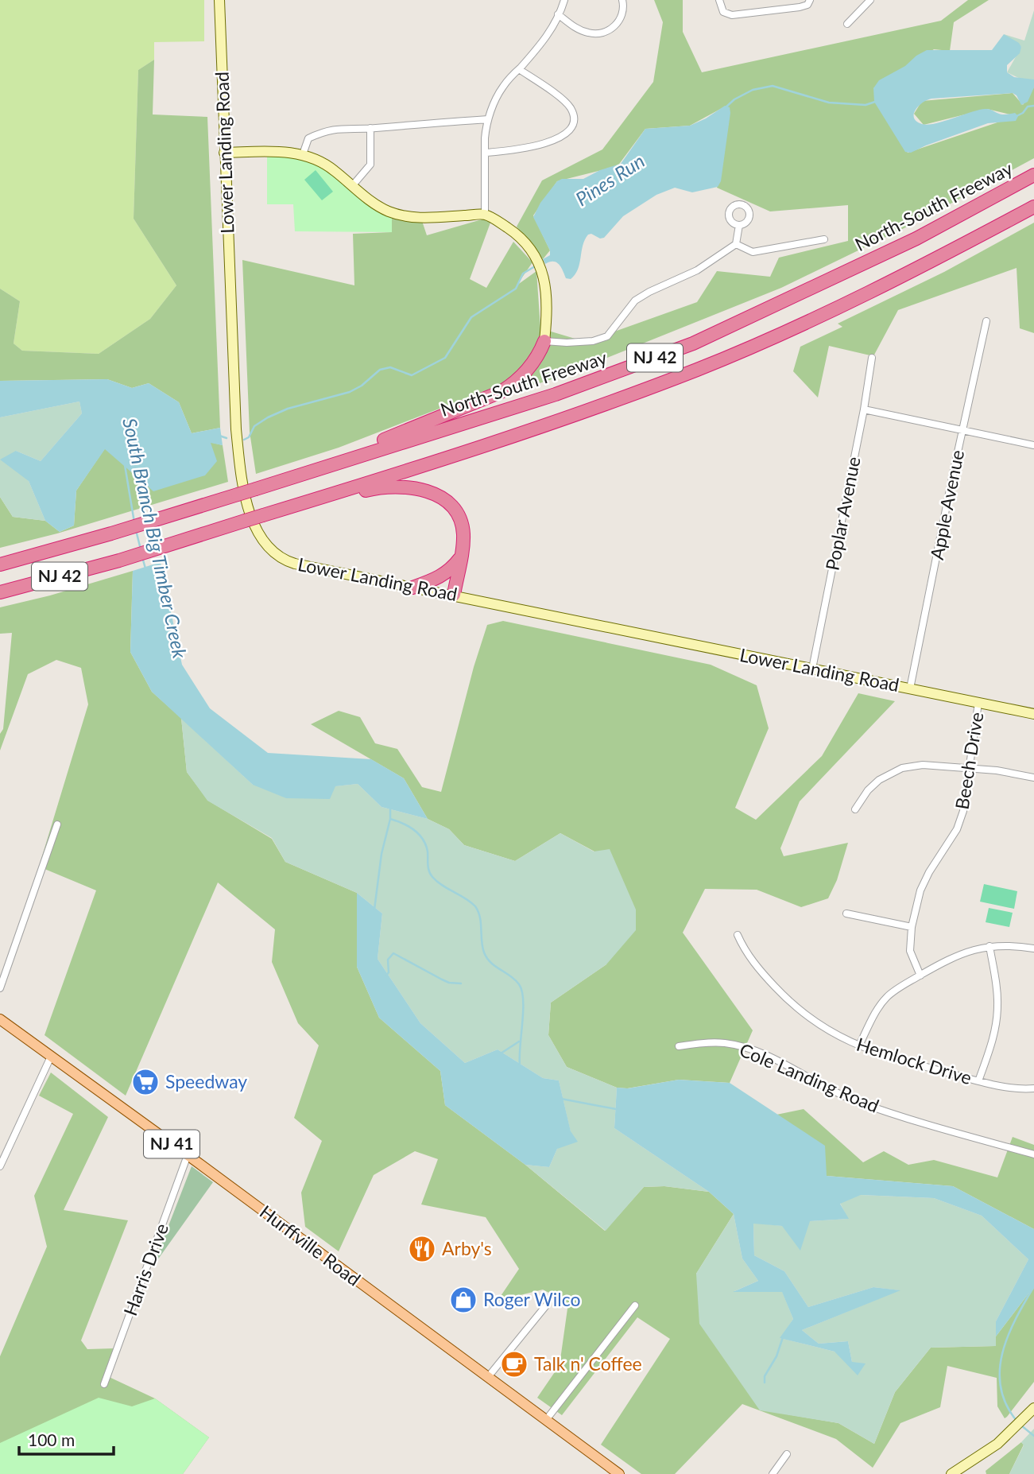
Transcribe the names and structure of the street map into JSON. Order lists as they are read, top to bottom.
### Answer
{
  "streets": {
    "highway": ["North-South Freeway", "NJ 42"],
    "main road": ["Lower Landing Road", "NJ 41", "Hurffville Road"],
    "street": [
      "Apple Avenue",
      "Poplar Avenue",
      "Beech Drive",
      "Hemlock Drive",
      "Cole Landing Road",
      "Harris Drive"
    ]
  },
  "crossings": [
    ["Lower Landing Road", "Apple Avenue"],
    ["Lower Landing Road", "Poplar Avenue"],
    ["Lower Landing Road", "Beech Drive"],
    ["Hurffville Road", "Harris Drive"]
  ],
  "water": ["Pines Run", "South Branch Big Timber Creek"],
  "places": {
    "supermarket": ["Speedway"],
    "restaurant": ["Arby's"],
    "shop": ["Roger Wilco"],
    "cafe": ["Talk n' Coffee"]
  },
  "scale_bar": "100 m"
}
